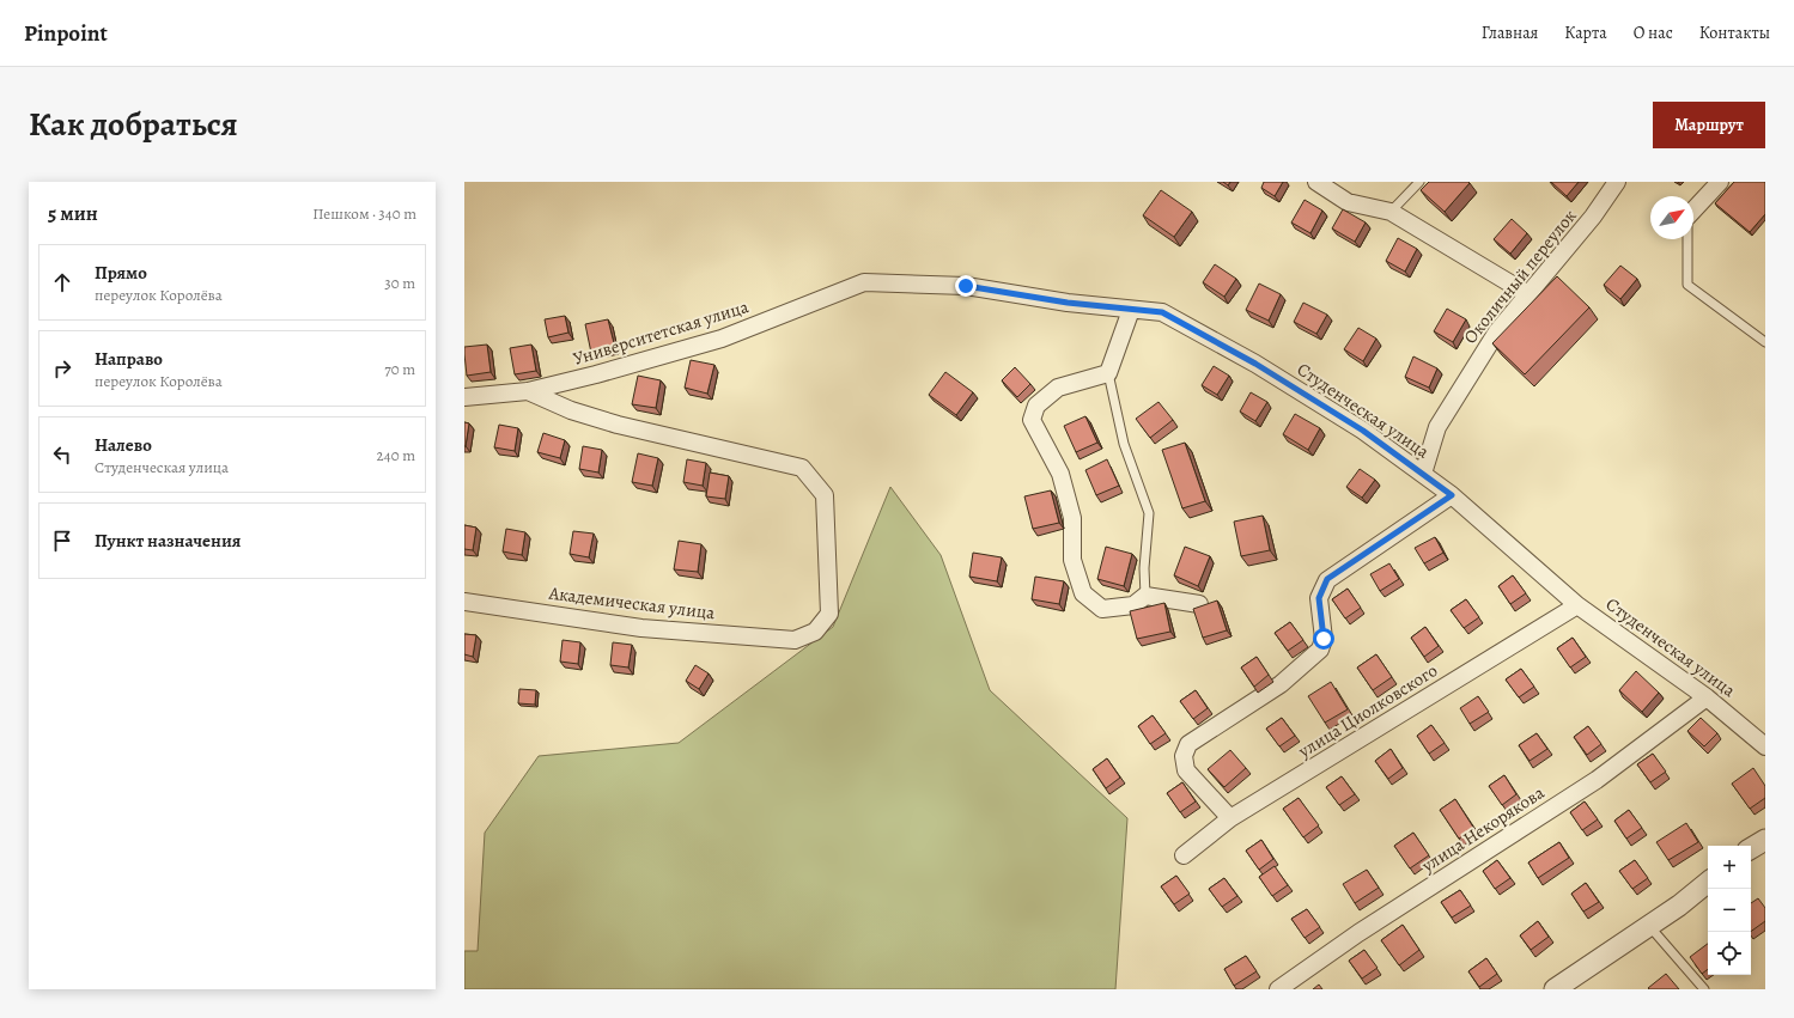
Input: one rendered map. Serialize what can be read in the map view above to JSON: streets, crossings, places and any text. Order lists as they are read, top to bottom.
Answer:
{
  "streets": {
    "street": [
      "Околичный переулок",
      "Университетская улица",
      "Студенческая улица",
      "Академическая улица",
      "улица Циолковского",
      "улица Некорякова"
    ]
  },
  "crossings": [
    ["Околичный переулок", "Студенческая улица"],
    ["Университетская улица", "Студенческая улица"],
    ["Университетская улица", "Академическая улица"],
    ["Студенческая улица", "улица Циолковского"],
    ["Студенческая улица", "улица Некорякова"]
  ],
  "north": "top right",
  "page": {
    "header": "Pinpoint",
    "nav": [
      "Главная",
      "Карта",
      "О нас",
      "Контакты"
    ],
    "title": "Как добраться",
    "buttons": "Маршрут",
    "heading": ["5 мин", "Пешком · 340 m"],
    "list": [
      ["Прямо", "переулок Королёва", "30 m"],
      ["Направо", "переулок Королёва", "70 m"],
      ["Налево", "Студенческая улица", "240 m"],
      "Пункт назначения"
    ],
    "map_buttons": ["+", "−"]
  }
}
